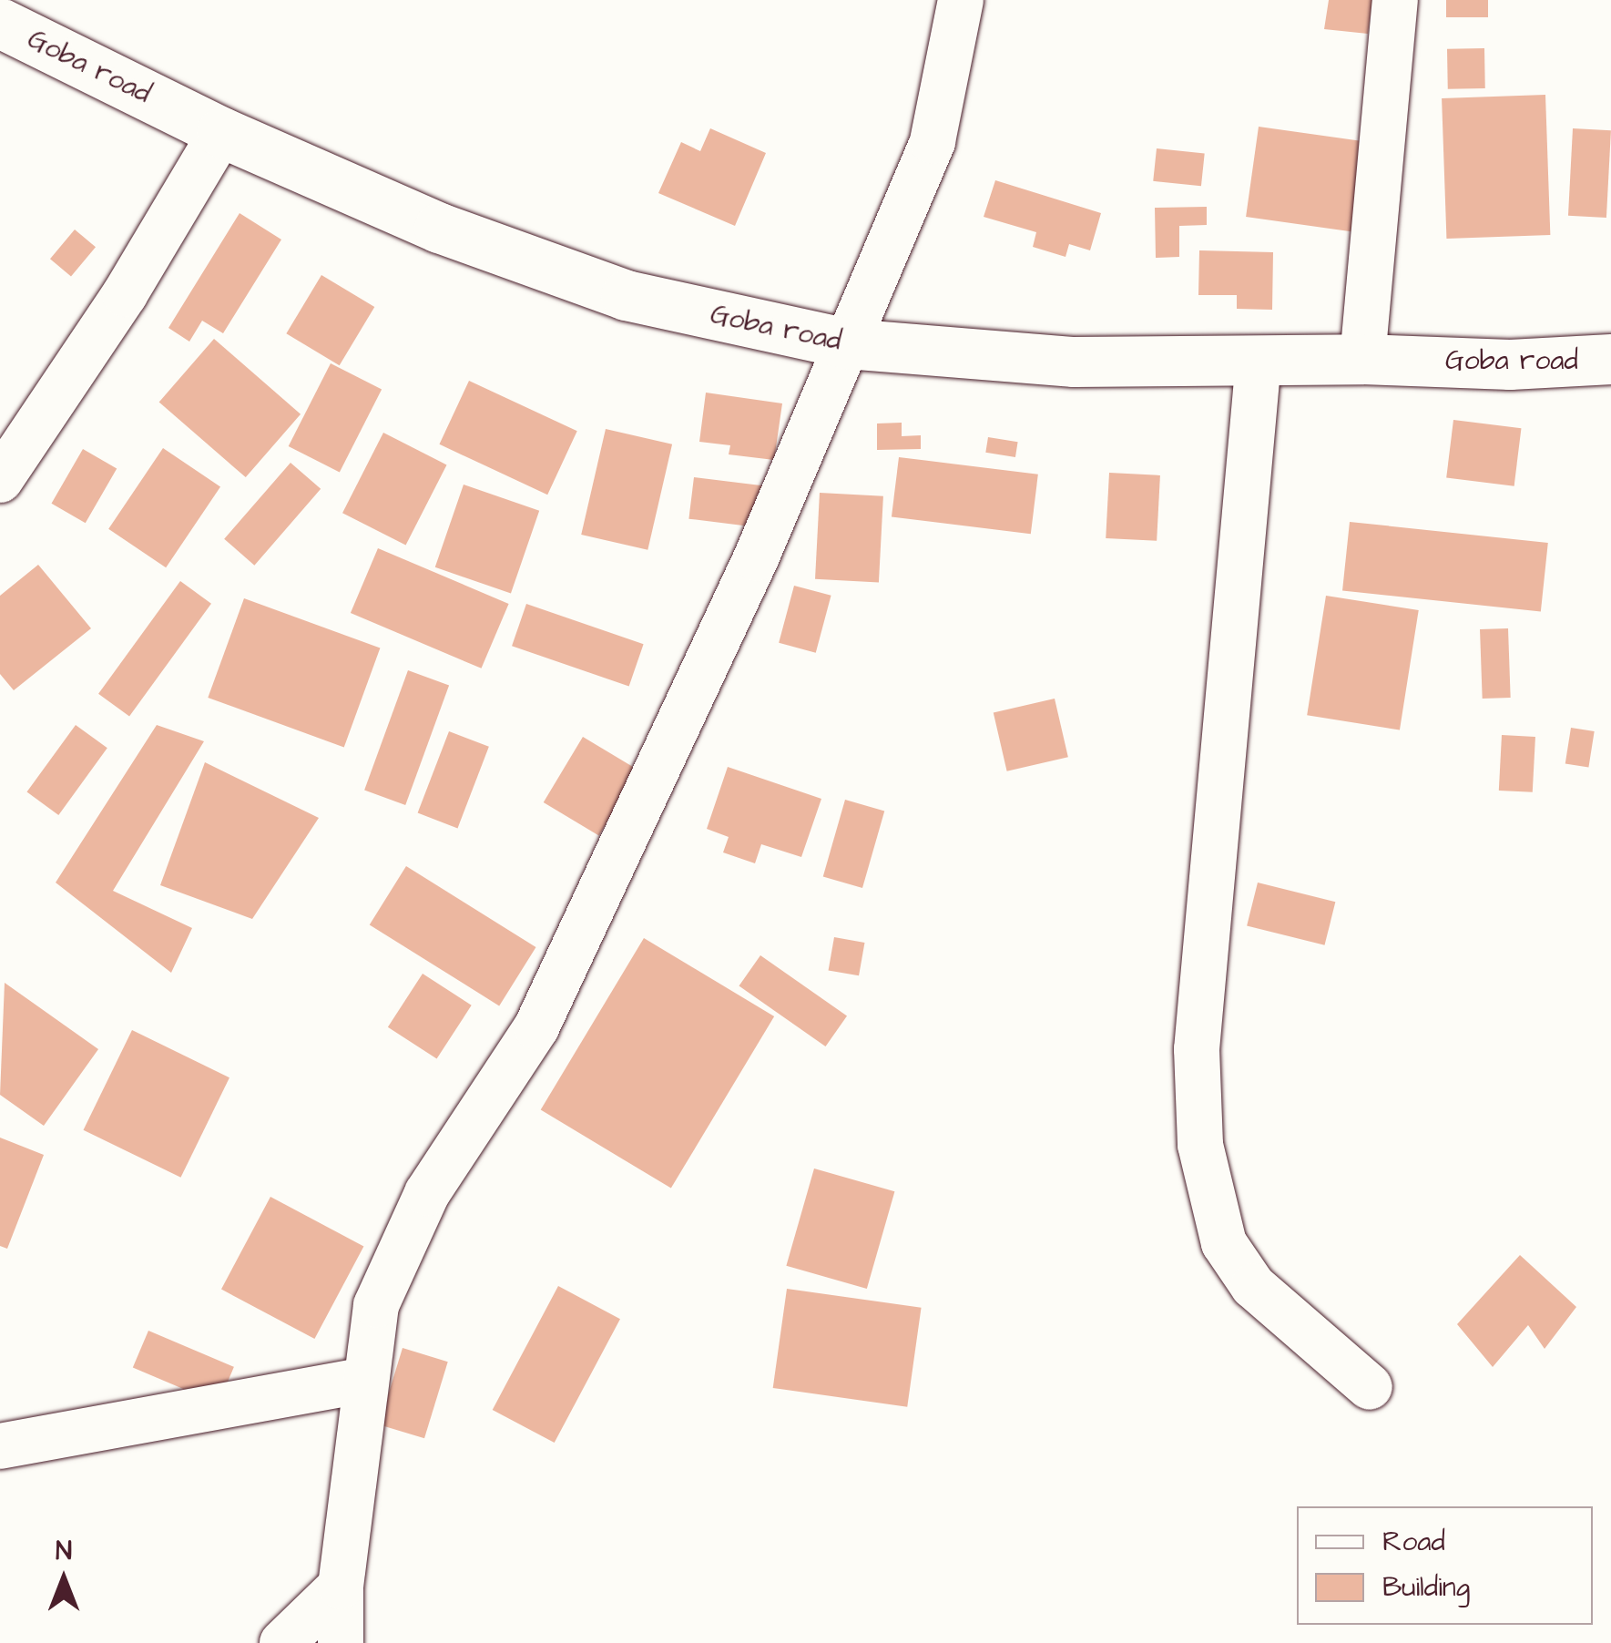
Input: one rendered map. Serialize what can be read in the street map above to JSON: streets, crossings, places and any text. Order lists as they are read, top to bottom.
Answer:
{
  "streets": {
    "street": ["Goba road"]
  },
  "legend": ["Road", "Building"],
  "north": "top"
}
